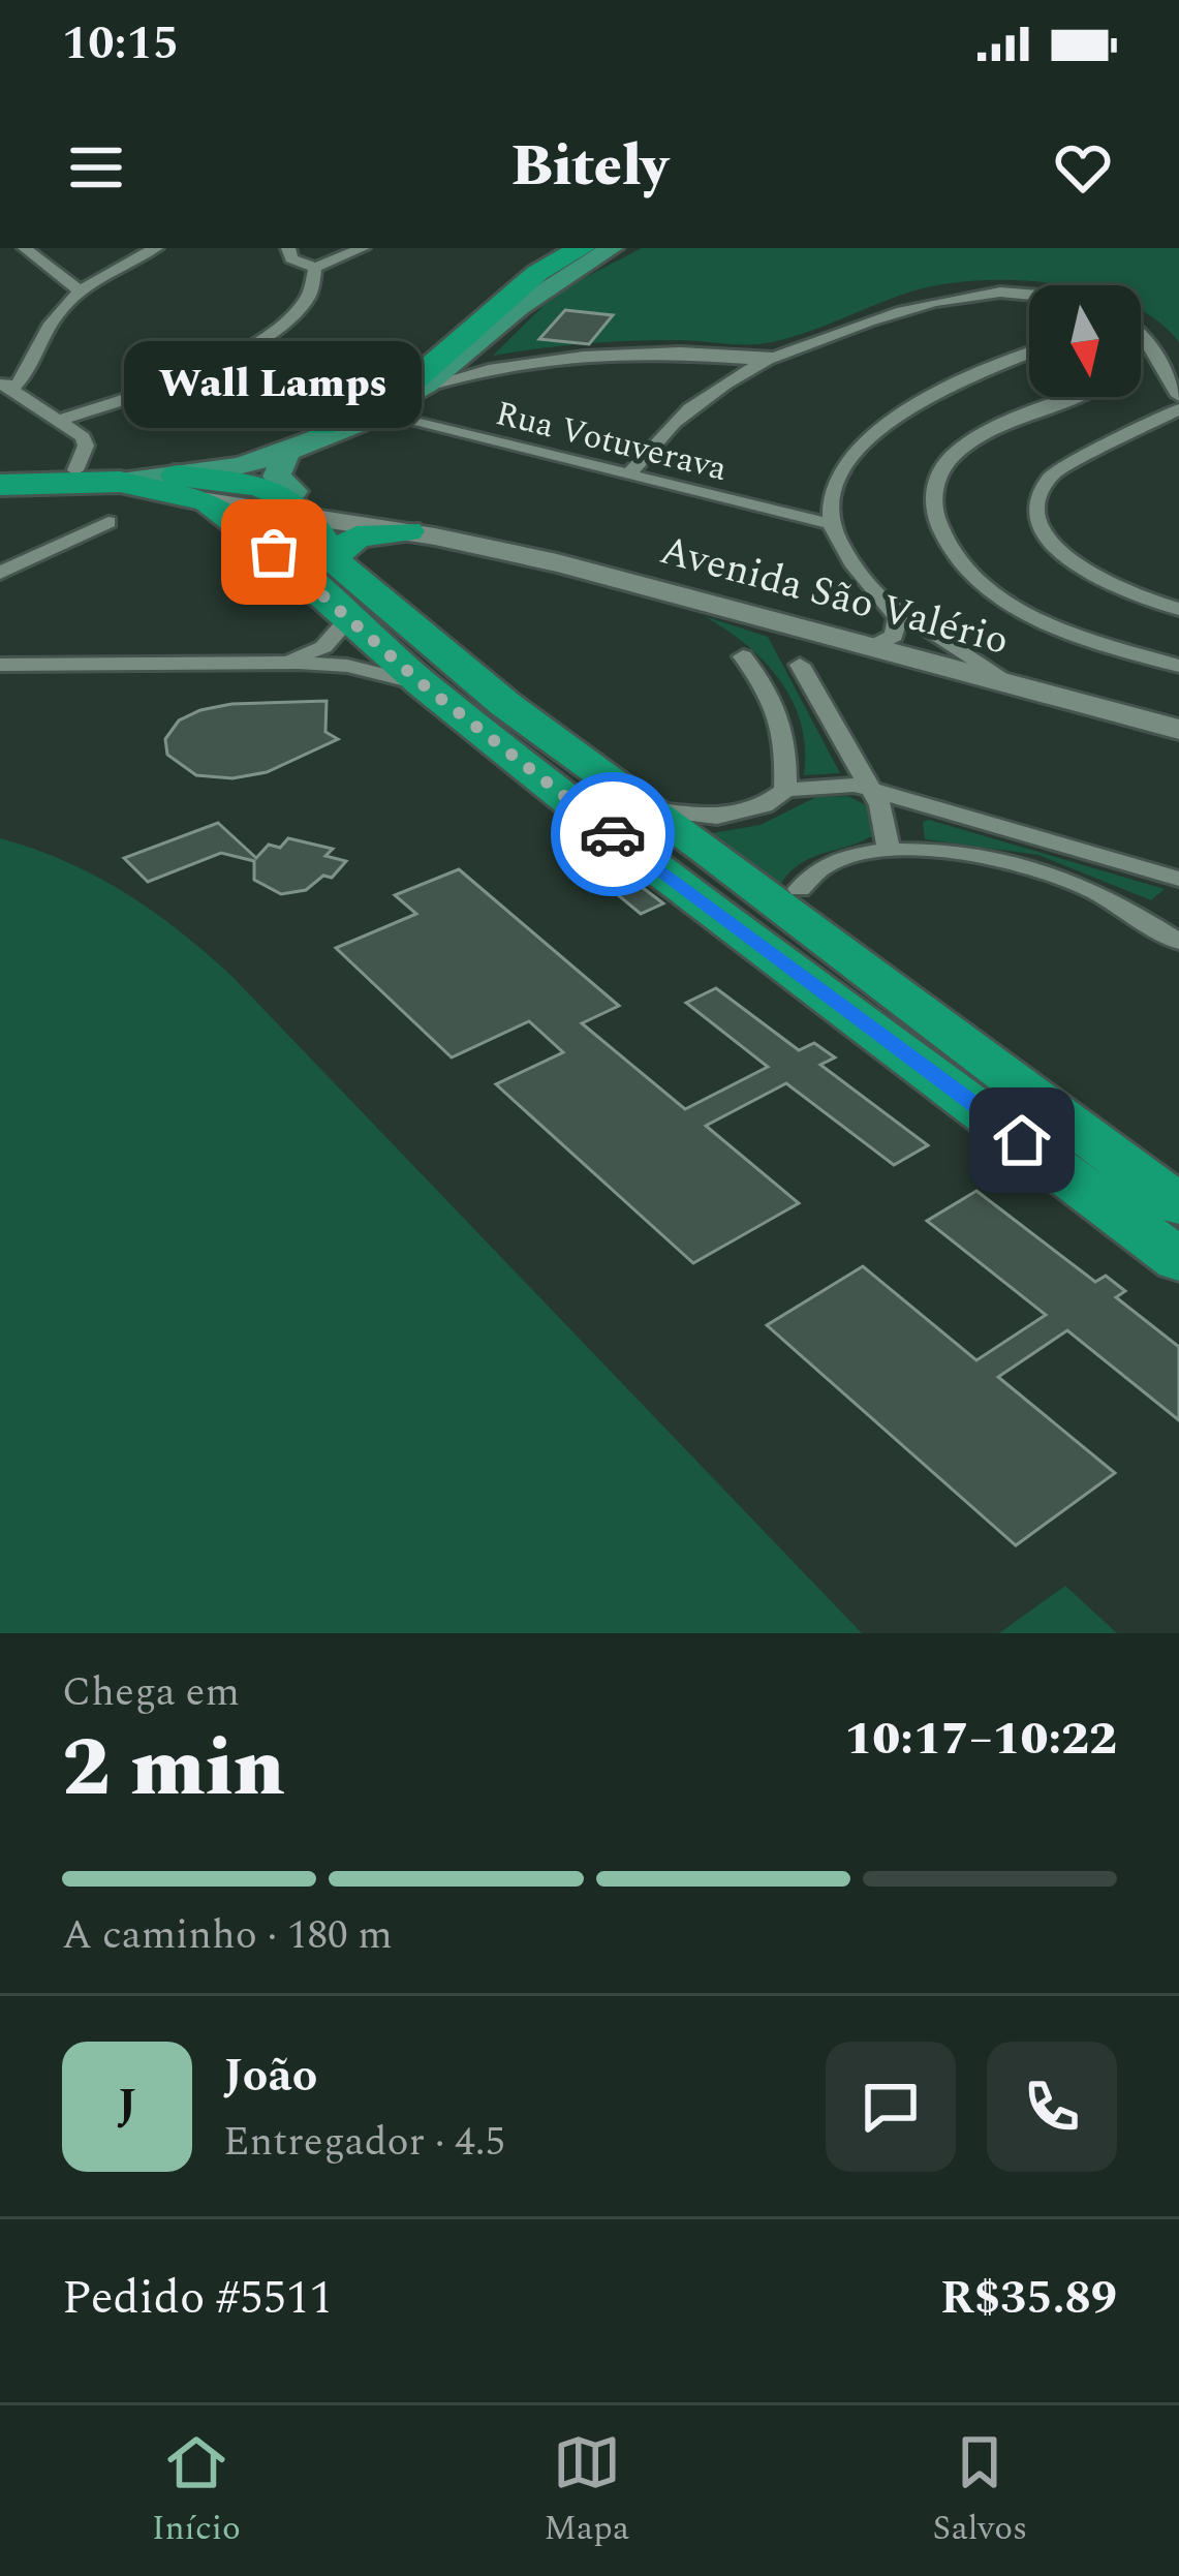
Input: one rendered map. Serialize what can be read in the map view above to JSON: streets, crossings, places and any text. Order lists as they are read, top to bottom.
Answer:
{
  "streets": {
    "main road": ["Avenida São Valério"],
    "street": ["Rua Votuverava"]
  },
  "places": ["Wall Lamps"],
  "north": "bottom",
  "page": {
    "status": "10:15",
    "header": "Bitely",
    "bubble": "Wall Lamps",
    "heading": ["2 min", "Chega em", "10:17–10:22"],
    "panel": [
      "João",
      "Entregador · 4.5",
      "Pedido #5511",
      "R$35.89"
    ],
    "bar": "A caminho · 180 m",
    "round": "J",
    "tabs": ["Início", "Mapa", "Salvos"]
  }
}
